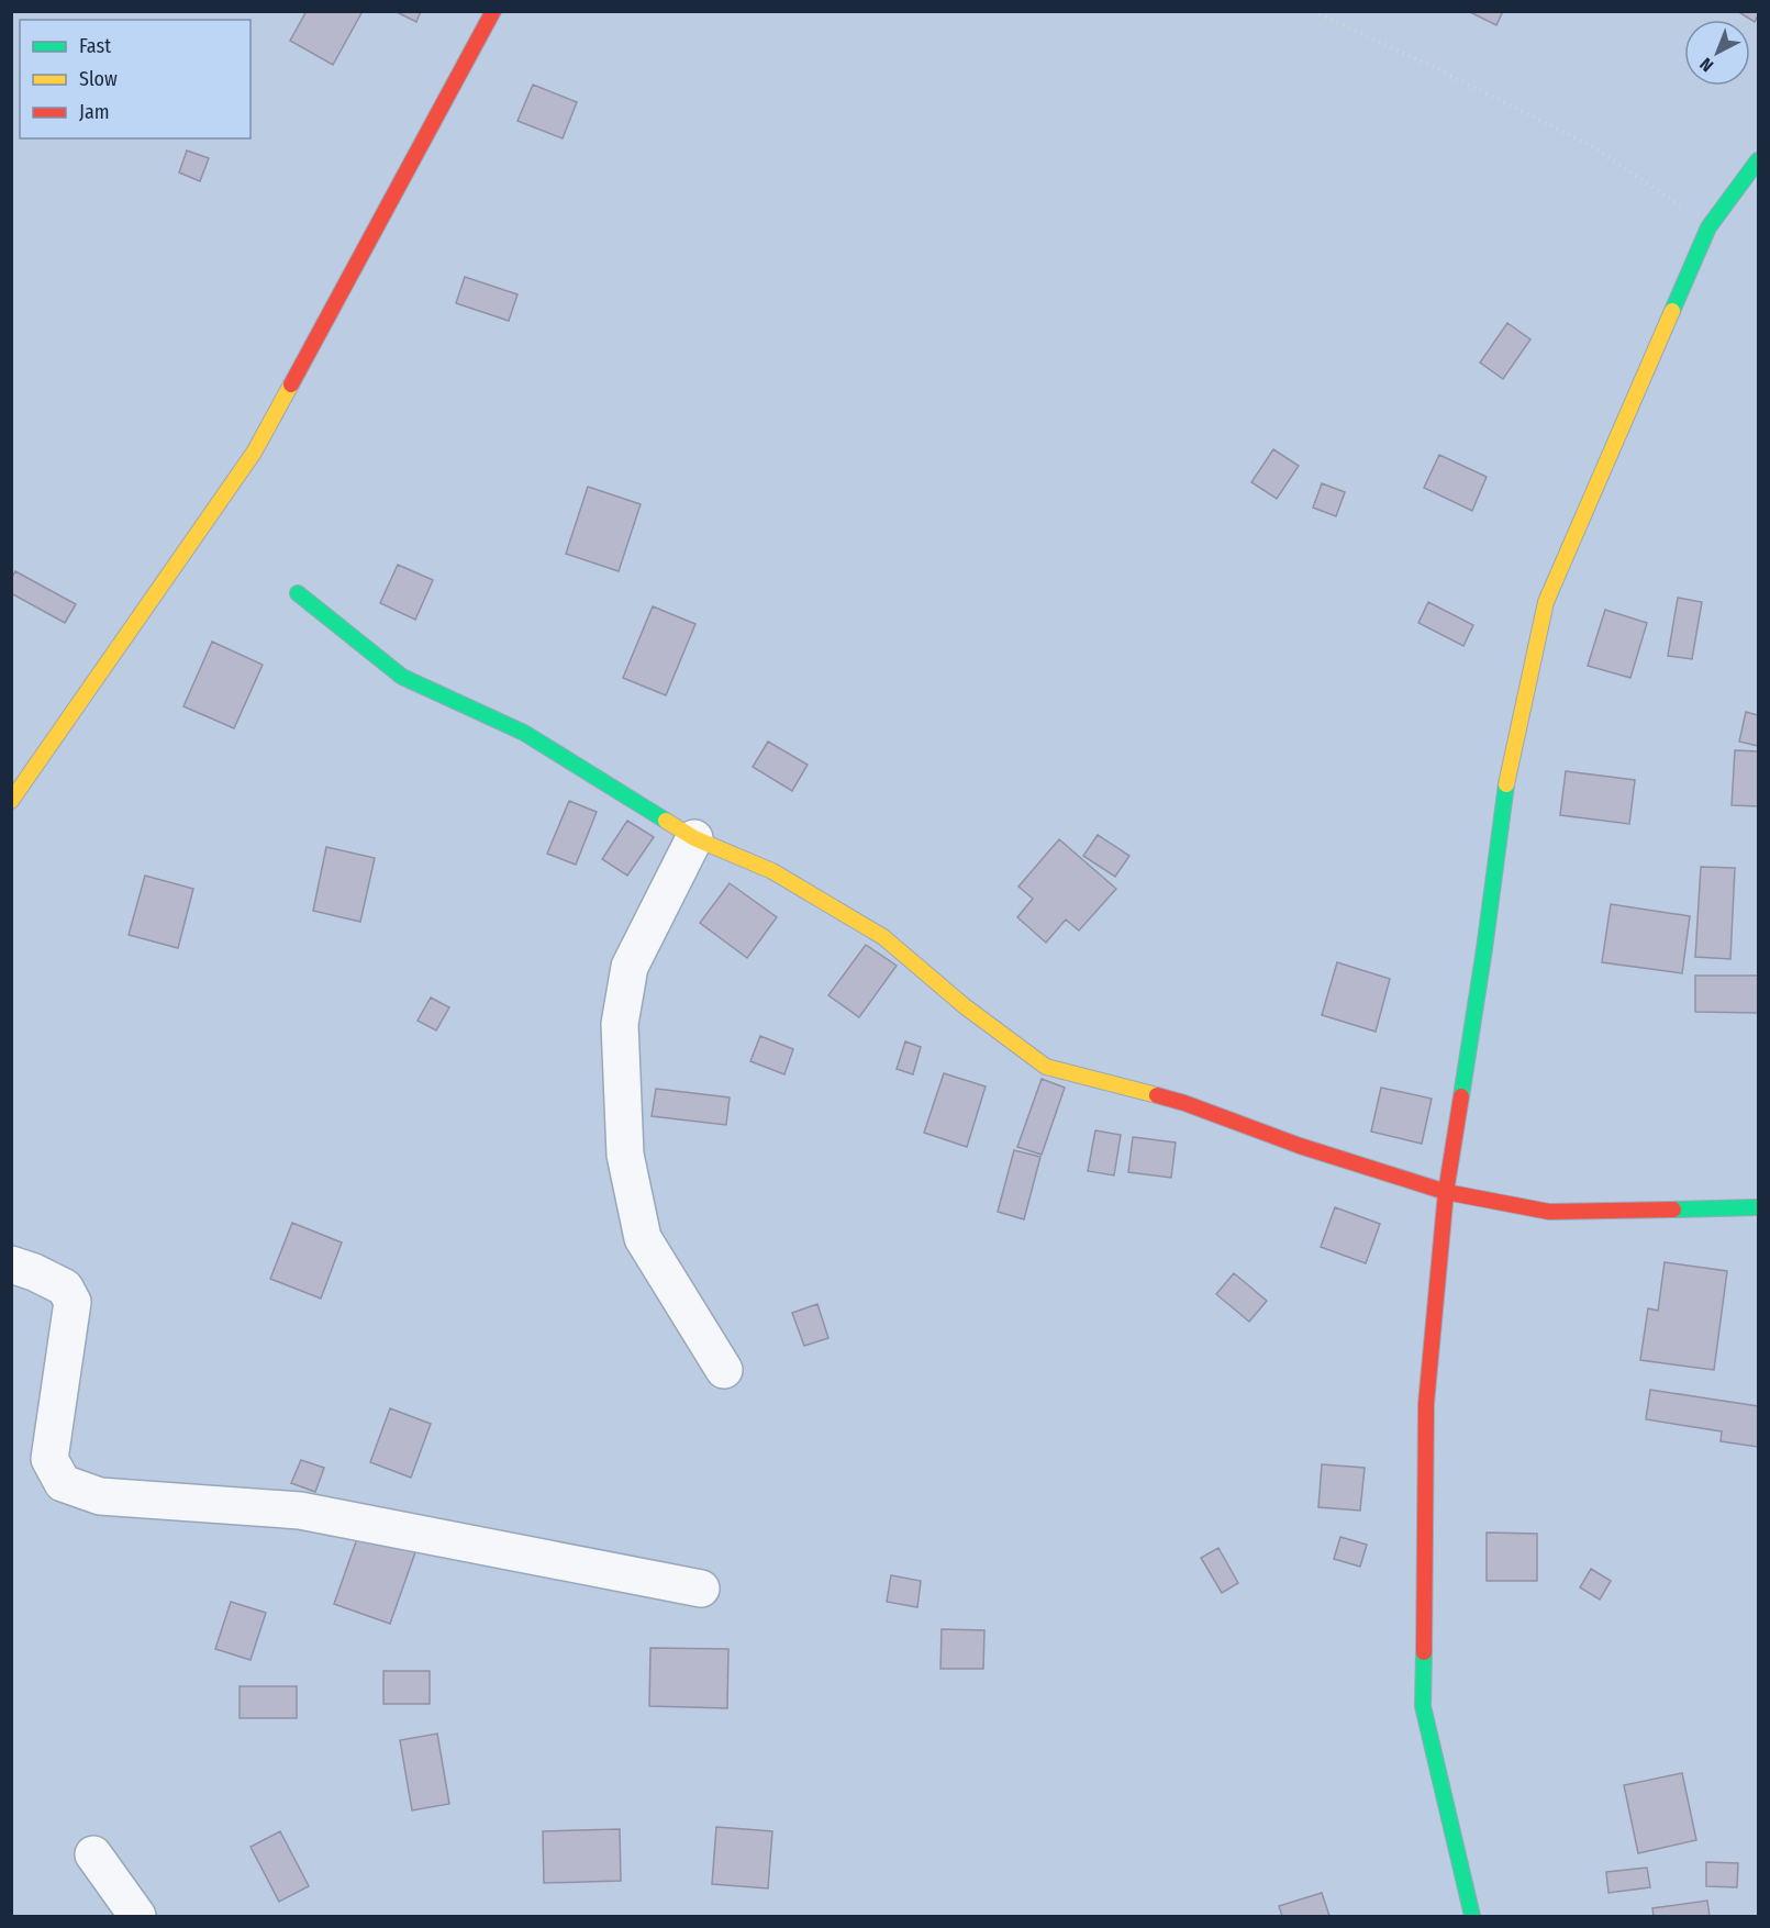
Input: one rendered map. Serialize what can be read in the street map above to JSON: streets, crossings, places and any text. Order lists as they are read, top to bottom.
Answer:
{
  "legend": ["Fast", "Slow", "Jam"],
  "north": "bottom left"
}
